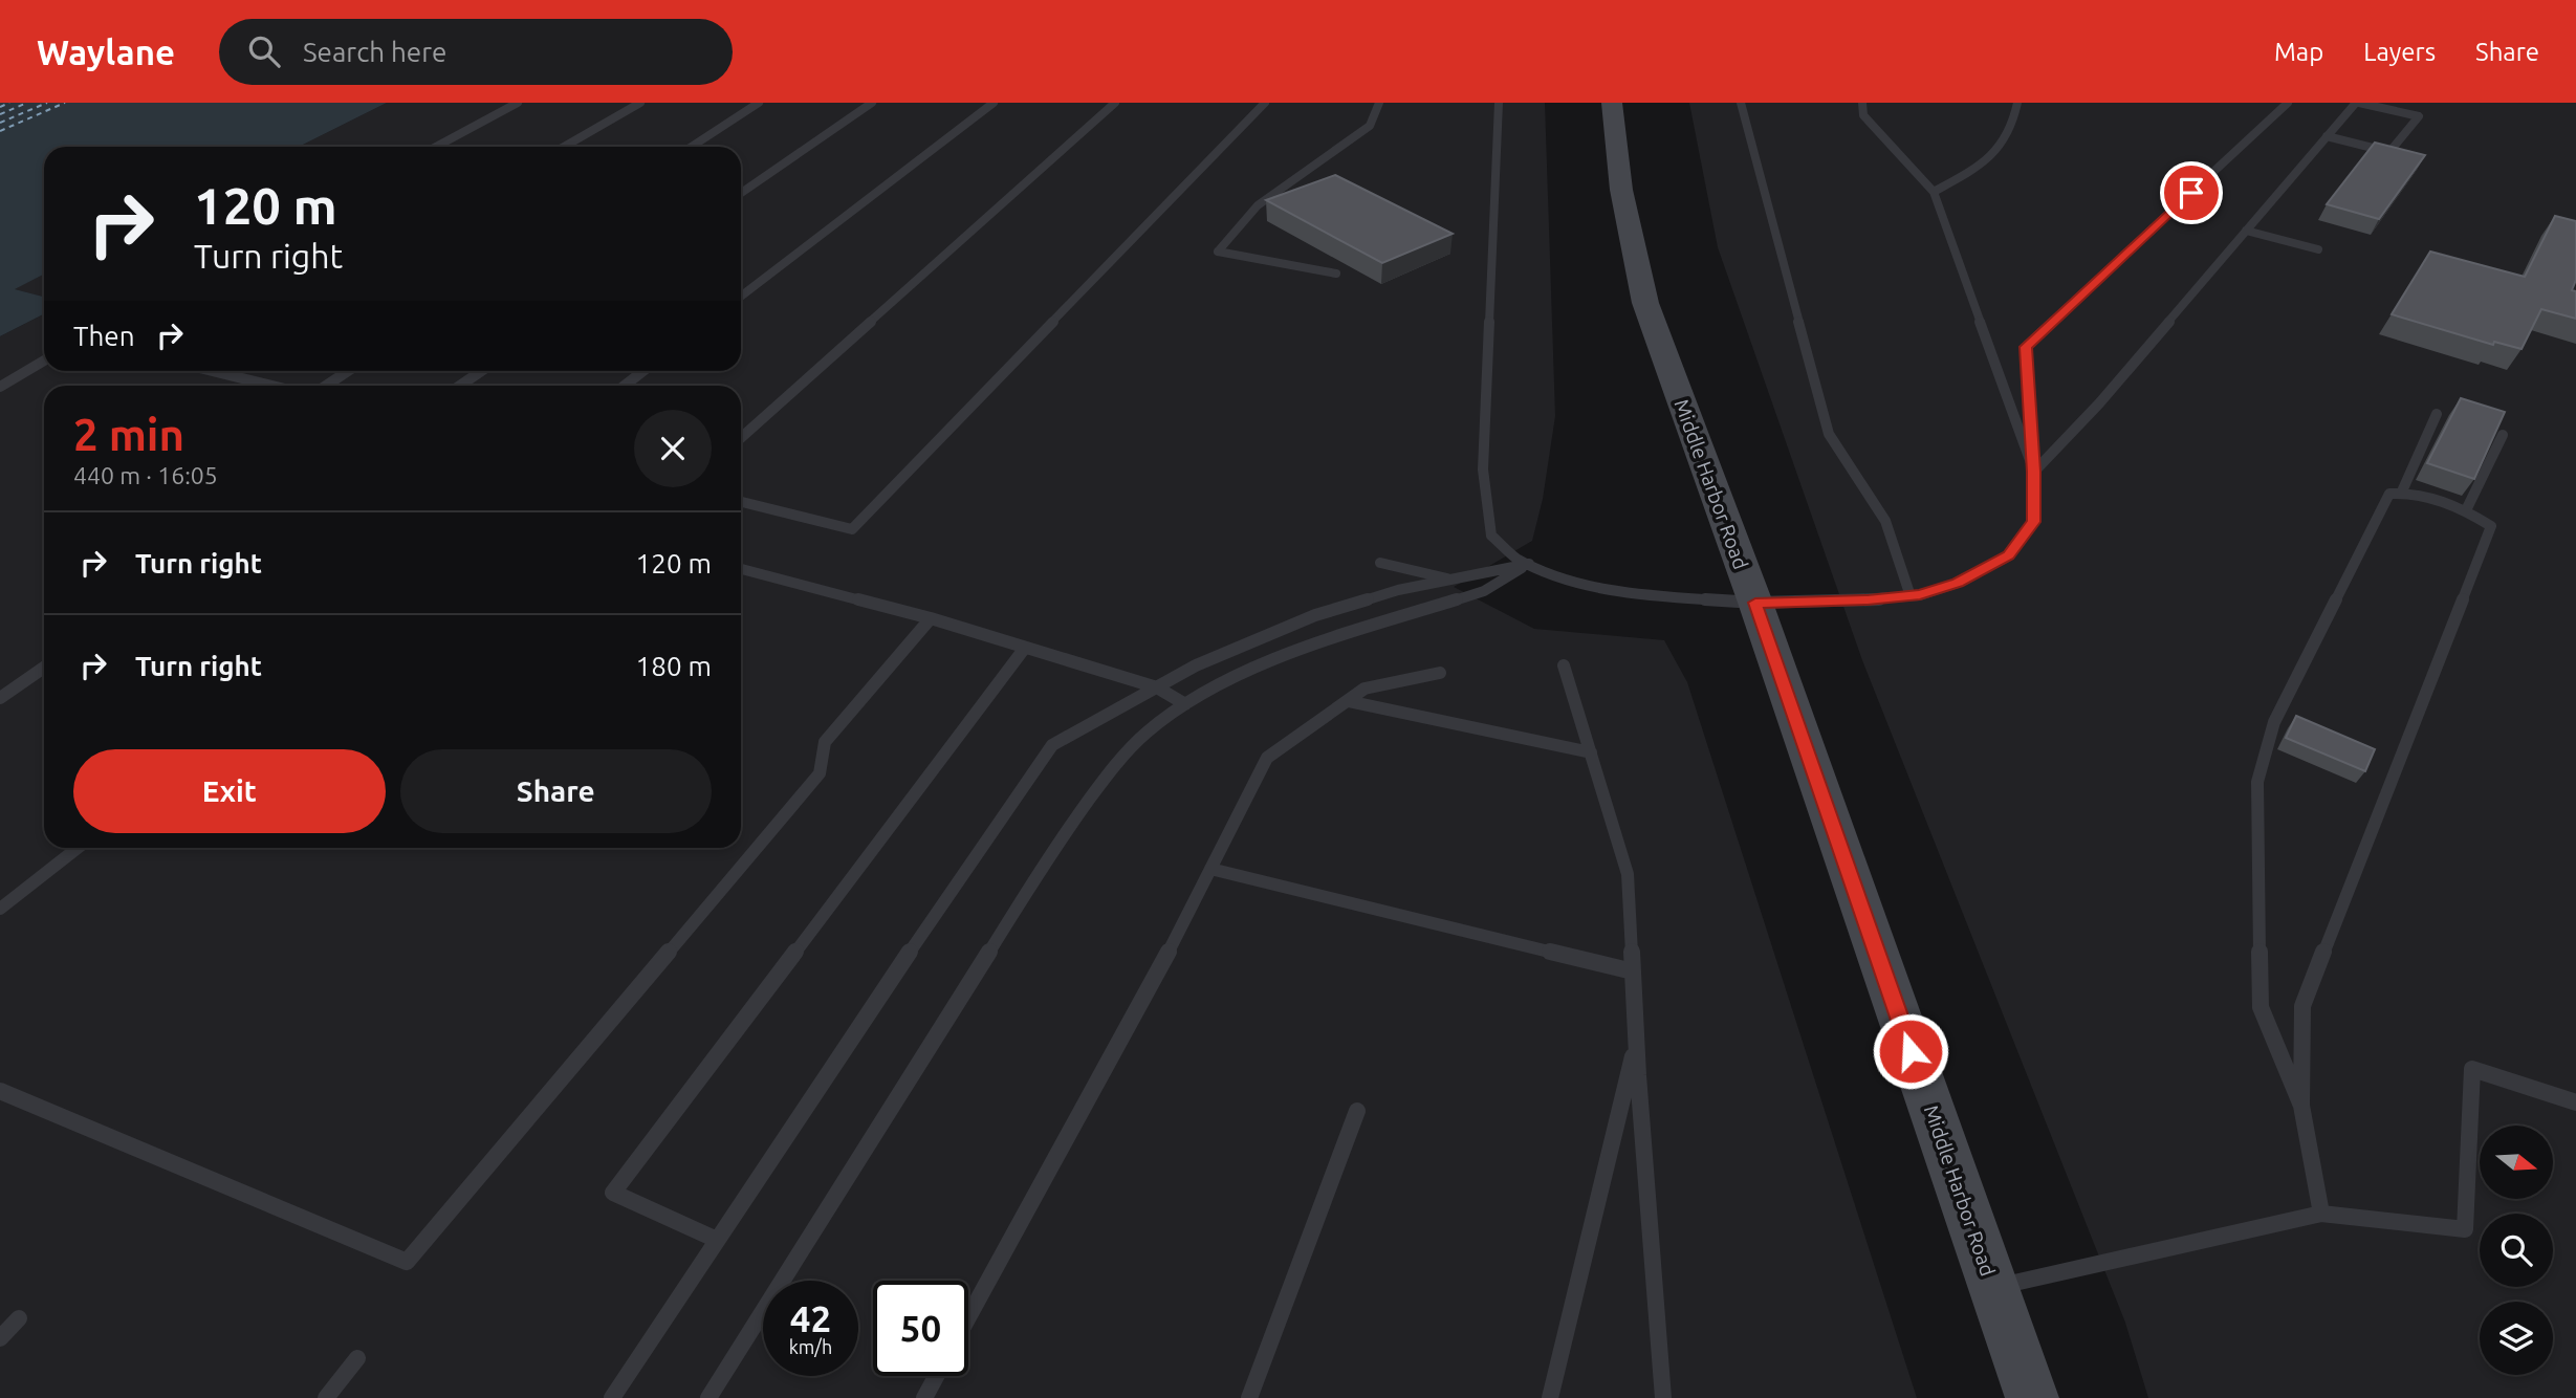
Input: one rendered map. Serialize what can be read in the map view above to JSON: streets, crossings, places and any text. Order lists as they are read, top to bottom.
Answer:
{
  "streets": {
    "main road": ["Middle Harbor Road"]
  },
  "north": "right",
  "page": {
    "header": "Waylane",
    "search": "Search here",
    "nav": ["Map", "Layers", "Share"],
    "turn": ["120 m", "Turn right"],
    "then": "Then",
    "heading": ["2 min", "440 m · 16:05"],
    "list": [
      {
        "name": "Turn right",
        "value": "120 m"
      },
      {
        "name": "Turn right",
        "value": "180 m"
      }
    ],
    "buttons": ["Exit", "Share"],
    "speed": "42 km/h",
    "limit": "50"
  }
}
